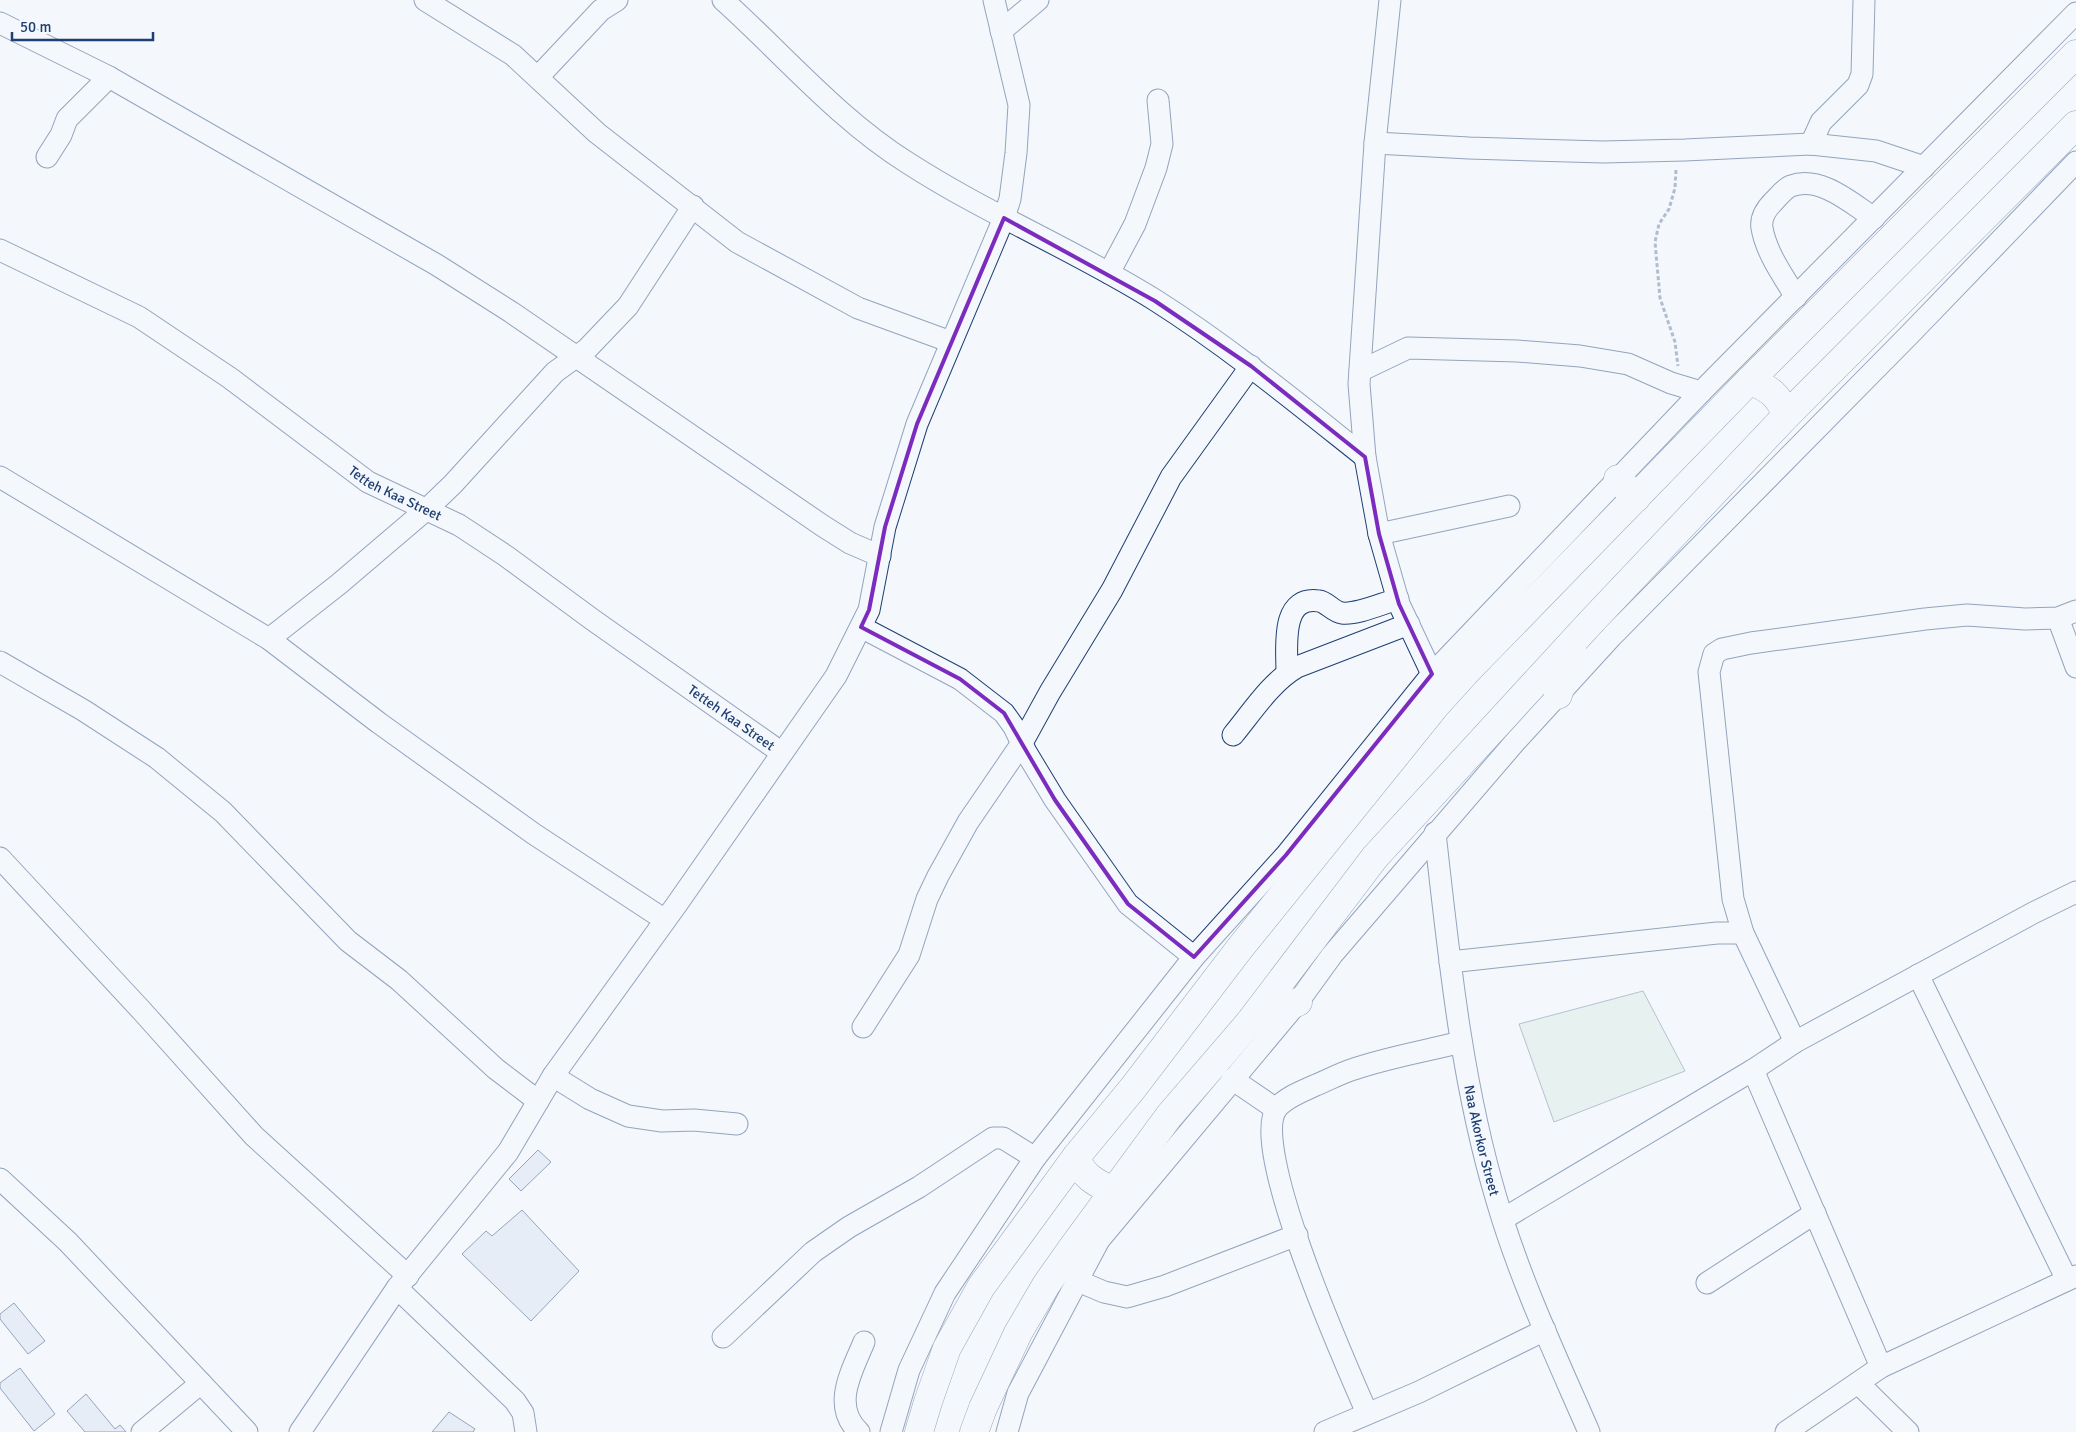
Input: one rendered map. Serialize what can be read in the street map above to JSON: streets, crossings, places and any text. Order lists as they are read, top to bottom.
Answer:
{
  "streets": {
    "street": ["Tetteh Kaa Street", "Naa Akorkor Street"]
  },
  "scale_bar": "50 m"
}
